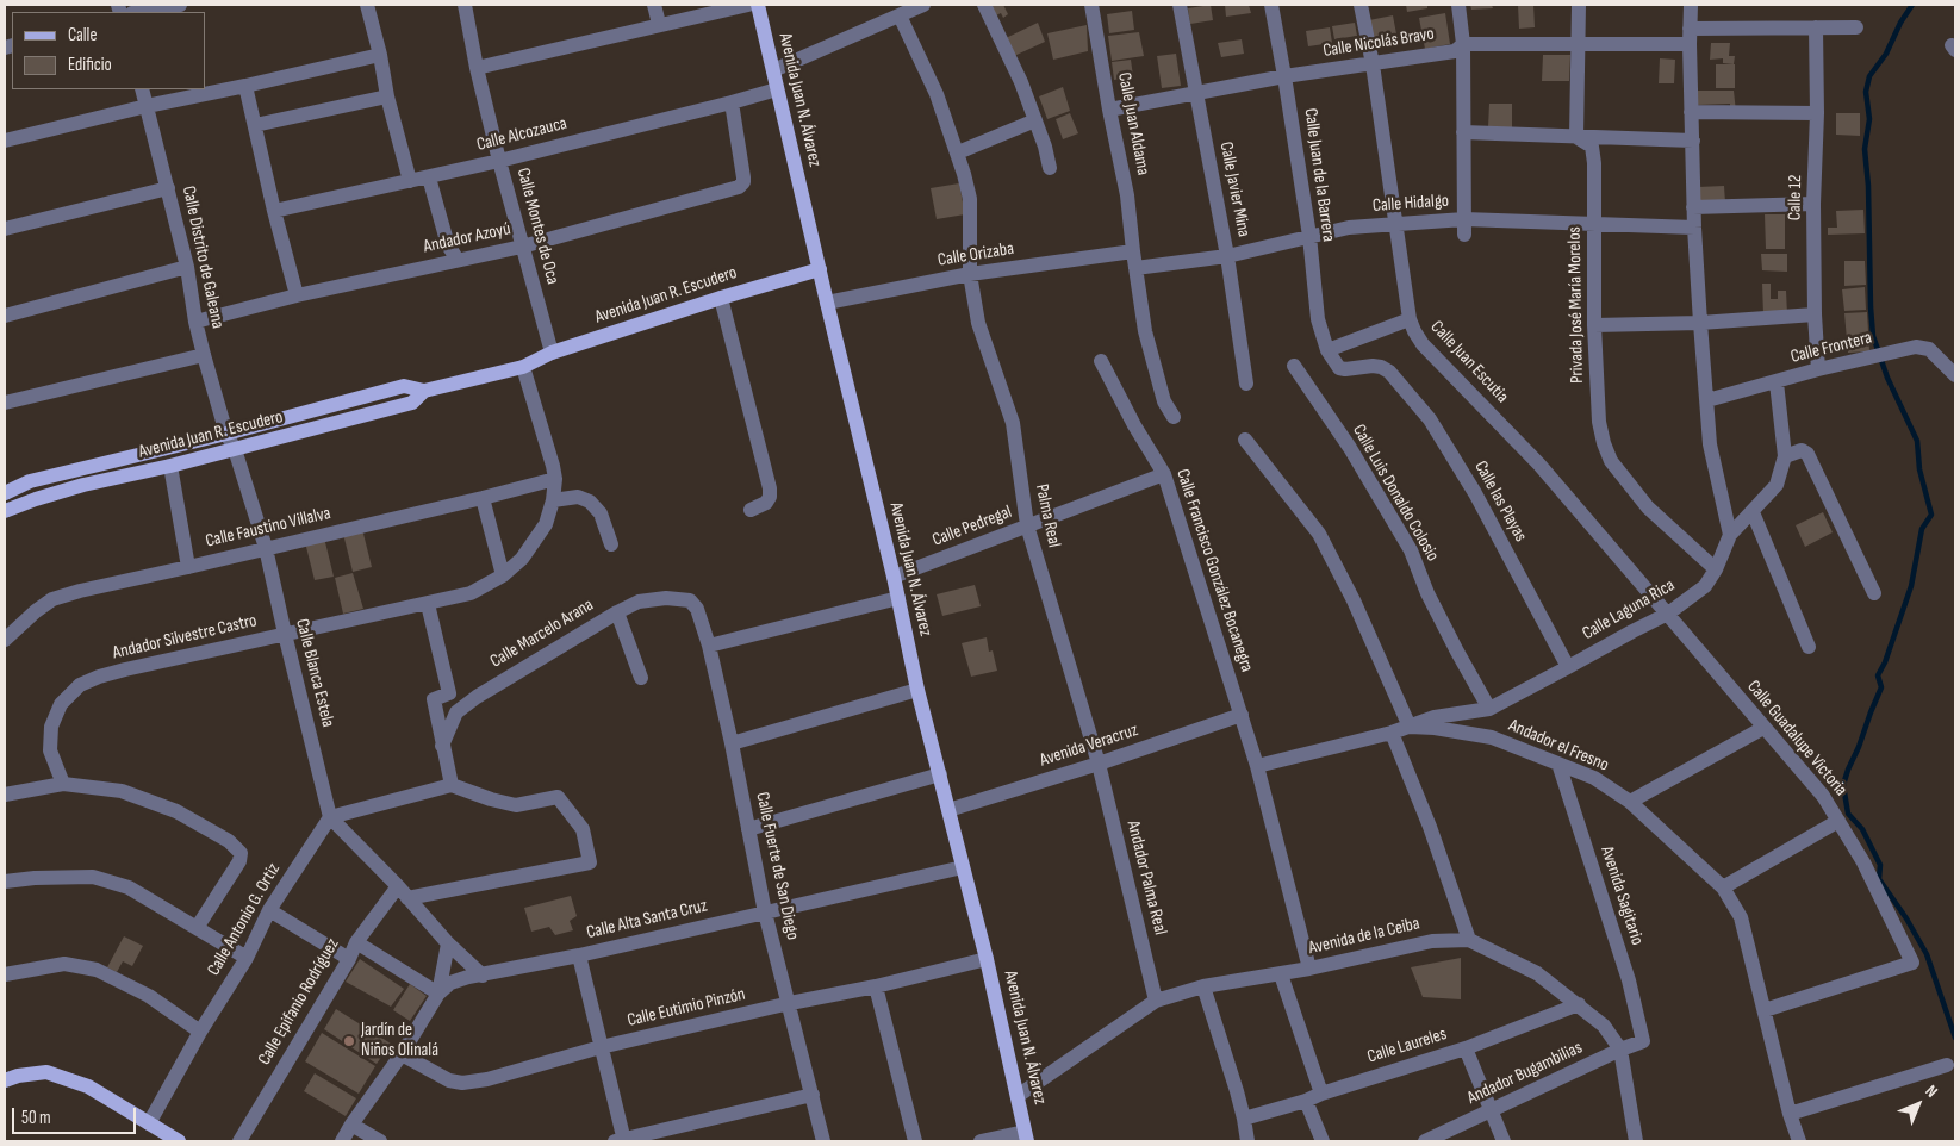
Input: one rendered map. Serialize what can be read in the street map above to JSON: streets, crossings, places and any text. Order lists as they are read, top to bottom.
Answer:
{
  "streets": {
    "main road": ["Avenida Juan N. Álvarez", "Avenida Juan R. Escudero"],
    "street": [
      "Calle Nicolás Bravo",
      "Calle Juan Aldama",
      "Calle Alcozauca",
      "Calle Juan de la Barrera",
      "Calle Javier Mina",
      "Calle 12",
      "Calle Hidalgo",
      "Calle Montes de Oca",
      "Andador Azoyú",
      "Calle Orizaba",
      "Calle Distrito de Galeana",
      "Privada José María Morelos",
      "Calle Frontera",
      "Calle Juan Escutia",
      "Calle Luis Donaldo Colosio",
      "Calle las Playas",
      "Palma Real",
      "Calle Pedregal",
      "Calle Faustino Villalva",
      "Calle Francisco González Bocanegra",
      "Calle Laguna Rica",
      "Calle Marcelo Arana",
      "Andador Silvestre Castro",
      "Calle Blanca Estela",
      "Calle Guadalupe Victoria",
      "Avenida Veracruz",
      "Andador el Fresno",
      "Calle Fuerte de San Diego",
      "Andador Palma Real",
      "Avenida Sagitario",
      "Calle Antonio G. Ortiz",
      "Calle Alta Santa Cruz",
      "Avenida de la Ceiba",
      "Calle Epifanio Rodríguez",
      "Calle Eutimio Pinzón",
      "Calle Laureles",
      "Andador Bugambilias"
    ]
  },
  "crossings": [
    ["Calle Nicolás Bravo", "Calle Juan Aldama"],
    ["Calle Nicolás Bravo", "Calle Juan de la Barrera"],
    ["Calle Nicolás Bravo", "Calle Javier Mina"],
    ["Calle Nicolás Bravo", "Calle 12"],
    ["Calle Nicolás Bravo", "Calle Juan Escutia"],
    ["Avenida Juan N. Álvarez", "Calle Alcozauca"],
    ["Avenida Juan N. Álvarez", "Calle Orizaba"],
    ["Avenida Juan N. Álvarez", "Avenida Juan R. Escudero"],
    ["Avenida Juan N. Álvarez", "Calle Pedregal"],
    ["Avenida Juan N. Álvarez", "Avenida Veracruz"],
    ["Avenida Juan N. Álvarez", "Calle Alta Santa Cruz"],
    ["Avenida Juan N. Álvarez", "Avenida de la Ceiba"],
    ["Avenida Juan N. Álvarez", "Calle Eutimio Pinzón"],
    ["Calle Juan Aldama", "Calle Orizaba"],
    ["Calle Alcozauca", "Calle Montes de Oca"],
    ["Calle Alcozauca", "Andador Azoyú"],
    ["Calle Juan de la Barrera", "Calle Hidalgo"],
    ["Calle Juan de la Barrera", "Calle las Playas"],
    ["Calle Javier Mina", "Calle Hidalgo"],
    ["Calle 12", "Calle Frontera"],
    ["Calle Hidalgo", "Privada José María Morelos"],
    ["Calle Hidalgo", "Calle Juan Escutia"],
    ["Calle Montes de Oca", "Andador Azoyú"],
    ["Calle Montes de Oca", "Avenida Juan R. Escudero"],
    ["Andador Azoyú", "Calle Distrito de Galeana"],
    ["Calle Orizaba", "Palma Real"],
    ["Calle Distrito de Galeana", "Avenida Juan R. Escudero"],
    ["Calle Distrito de Galeana", "Calle Blanca Estela"],
    ["Avenida Juan R. Escudero", "Calle Blanca Estela"],
    ["Privada José María Morelos", "Calle Laguna Rica"],
    ["Calle Juan Escutia", "Calle Laguna Rica"],
    ["Calle Juan Escutia", "Calle Guadalupe Victoria"],
    ["Calle Luis Donaldo Colosio", "Calle Laguna Rica"],
    ["Calle las Playas", "Calle Laguna Rica"],
    ["Palma Real", "Calle Pedregal"],
    ["Palma Real", "Avenida Veracruz"],
    ["Palma Real", "Andador Palma Real"],
    ["Calle Pedregal", "Calle Francisco González Bocanegra"],
    ["Calle Faustino Villalva", "Andador Silvestre Castro"],
    ["Calle Faustino Villalva", "Calle Blanca Estela"],
    ["Calle Francisco González Bocanegra", "Calle Laguna Rica"],
    ["Calle Francisco González Bocanegra", "Avenida Veracruz"],
    ["Calle Francisco González Bocanegra", "Avenida de la Ceiba"],
    ["Calle Laguna Rica", "Calle Guadalupe Victoria"],
    ["Calle Laguna Rica", "Andador el Fresno"],
    ["Calle Marcelo Arana", "Calle Fuerte de San Diego"],
    ["Andador Silvestre Castro", "Calle Blanca Estela"],
    ["Calle Blanca Estela", "Calle Antonio G. Ortiz"],
    ["Calle Guadalupe Victoria", "Andador el Fresno"],
    ["Avenida Veracruz", "Andador Palma Real"],
    ["Andador el Fresno", "Avenida Sagitario"],
    ["Calle Fuerte de San Diego", "Calle Alta Santa Cruz"],
    ["Calle Fuerte de San Diego", "Calle Eutimio Pinzón"],
    ["Andador Palma Real", "Avenida de la Ceiba"],
    ["Avenida Sagitario", "Andador Bugambilias"],
    ["Avenida de la Ceiba", "Calle Laureles"],
    ["Avenida de la Ceiba", "Andador Bugambilias"]
  ],
  "places": ["Jardín de Niños Olinalá"],
  "legend": ["Calle", "Edificio"],
  "scale_bar": "50 m",
  "north": "top right"
}
